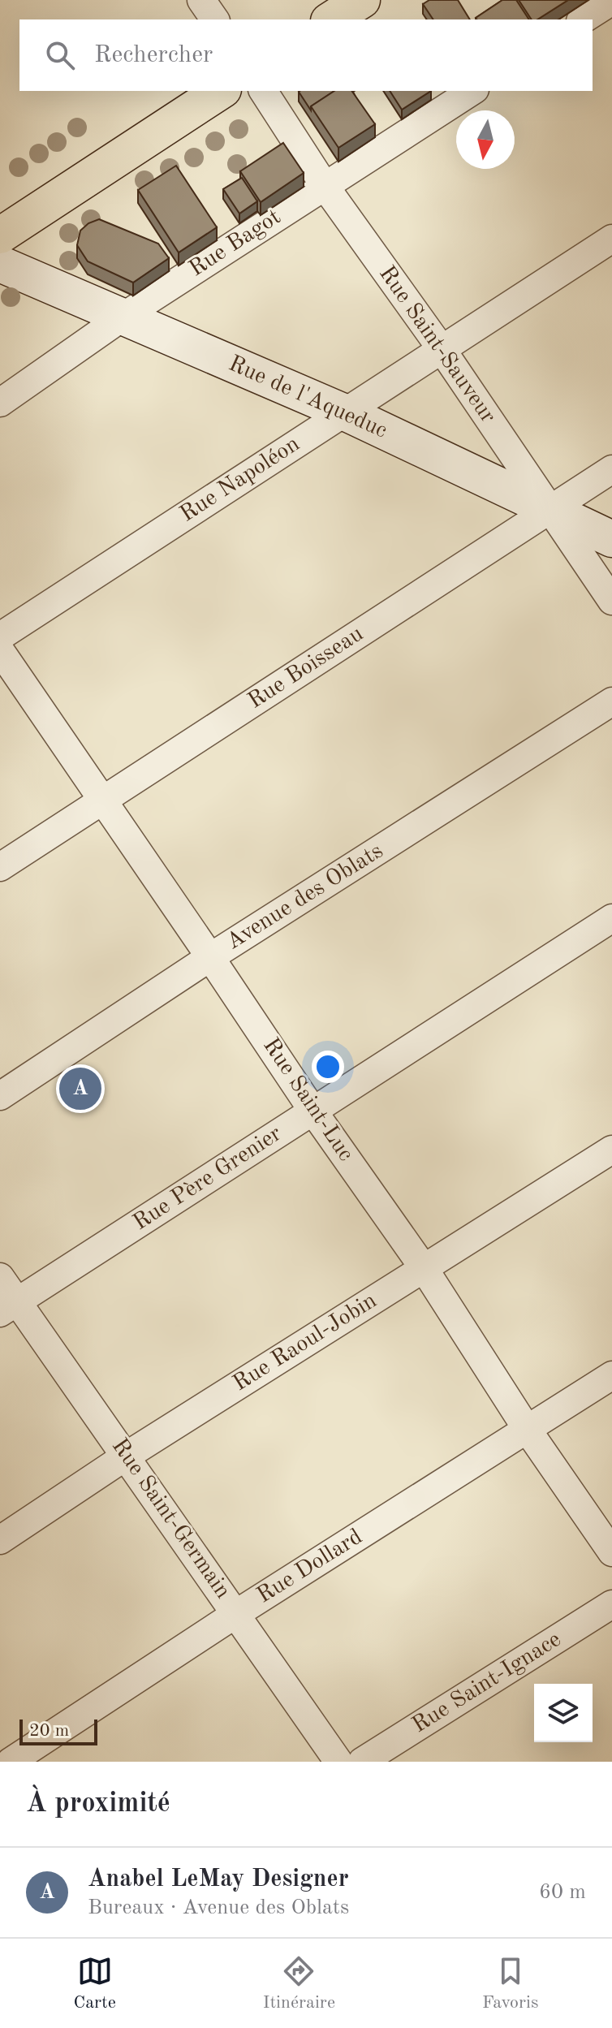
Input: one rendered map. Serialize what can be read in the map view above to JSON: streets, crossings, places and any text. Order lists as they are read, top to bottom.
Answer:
{
  "streets": {
    "street": [
      "Rue Bagot",
      "Rue Saint-Sauveur",
      "Rue de l'Aqueduc",
      "Rue Napoléon",
      "Rue Boisseau",
      "Avenue des Oblats",
      "Rue Saint-Luc",
      "Rue Père Grenier",
      "Rue Raoul-Jobin",
      "Rue Saint-Germain",
      "Rue Dollard",
      "Rue Saint-Ignace"
    ]
  },
  "crossings": [
    ["Rue Bagot", "Rue Saint-Sauveur"],
    ["Rue Bagot", "Rue de l'Aqueduc"],
    ["Rue Saint-Sauveur", "Rue de l'Aqueduc"],
    ["Rue Saint-Sauveur", "Rue Napoléon"],
    ["Rue Saint-Sauveur", "Rue Boisseau"],
    ["Rue de l'Aqueduc", "Rue Napoléon"],
    ["Rue de l'Aqueduc", "Rue Boisseau"],
    ["Rue Boisseau", "Rue Saint-Luc"],
    ["Avenue des Oblats", "Rue Saint-Luc"],
    ["Rue Saint-Luc", "Rue Père Grenier"],
    ["Rue Saint-Luc", "Rue Raoul-Jobin"],
    ["Rue Saint-Luc", "Rue Dollard"],
    ["Rue Père Grenier", "Rue Saint-Germain"],
    ["Rue Raoul-Jobin", "Rue Saint-Germain"],
    ["Rue Saint-Germain", "Rue Dollard"]
  ],
  "scale_bar": "20 m",
  "north": "bottom",
  "page": {
    "search": "Rechercher",
    "pins": "A",
    "scale": "20 m",
    "heading": "À proximité",
    "list": [
      {
        "mark": "A",
        "name": "Anabel LeMay Designer",
        "note": "Bureaux · Avenue des Oblats",
        "value": "60 m"
      }
    ],
    "nav": ["Carte", "Itinéraire", "Favoris"]
  }
}
